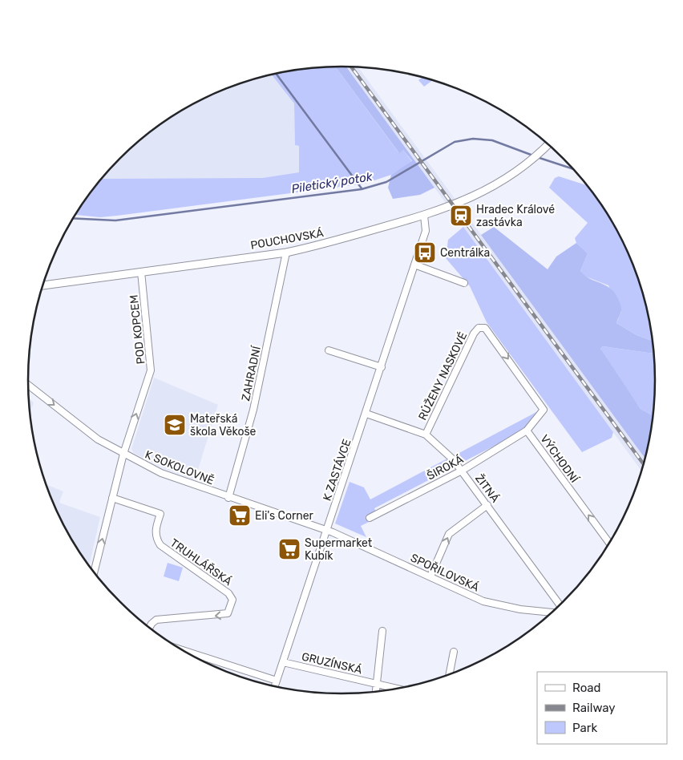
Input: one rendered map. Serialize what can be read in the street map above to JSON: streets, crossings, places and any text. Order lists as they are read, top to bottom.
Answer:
{
  "streets": {
    "street": [
      "POUCHOVSKÁ",
      "POD KOPCEM",
      "ZAHRADNÍ",
      "RŮŽENY NASKOVÉ",
      "VÝCHODNÍ",
      "K SOKOLOVNĚ",
      "ŠIROKÁ",
      "K ZASTÁVCE",
      "ŽITNÁ",
      "TRUHLÁŘSKÁ",
      "SPOŘILOVSKÁ",
      "GRUZÍNSKÁ"
    ]
  },
  "crossings": [
    ["POUCHOVSKÁ", "POD KOPCEM"],
    ["POUCHOVSKÁ", "ZAHRADNÍ"],
    ["POUCHOVSKÁ", "K ZASTÁVCE"],
    ["POD KOPCEM", "K SOKOLOVNĚ"],
    ["ZAHRADNÍ", "K SOKOLOVNĚ"],
    ["RŮŽENY NASKOVÉ", "VÝCHODNÍ"],
    ["RŮŽENY NASKOVÉ", "ŽITNÁ"],
    ["VÝCHODNÍ", "ŠIROKÁ"],
    ["K SOKOLOVNĚ", "K ZASTÁVCE"],
    ["K SOKOLOVNĚ", "SPOŘILOVSKÁ"],
    ["ŠIROKÁ", "ŽITNÁ"],
    ["K ZASTÁVCE", "ŽITNÁ"],
    ["K ZASTÁVCE", "SPOŘILOVSKÁ"],
    ["K ZASTÁVCE", "GRUZÍNSKÁ"]
  ],
  "one_way": ["POD KOPCEM", "K SOKOLOVNĚ"],
  "water": ["Piletický potok"],
  "places": {
    "station": ["Hradec Králové zastávka"],
    "bus stop": ["Centrálka"],
    "school or university": ["Mateřská škola Věkoše"],
    "supermarket": ["Eli's Corner", "Supermarket Kubík"]
  },
  "legend": ["Road", "Railway", "Park"]
}
